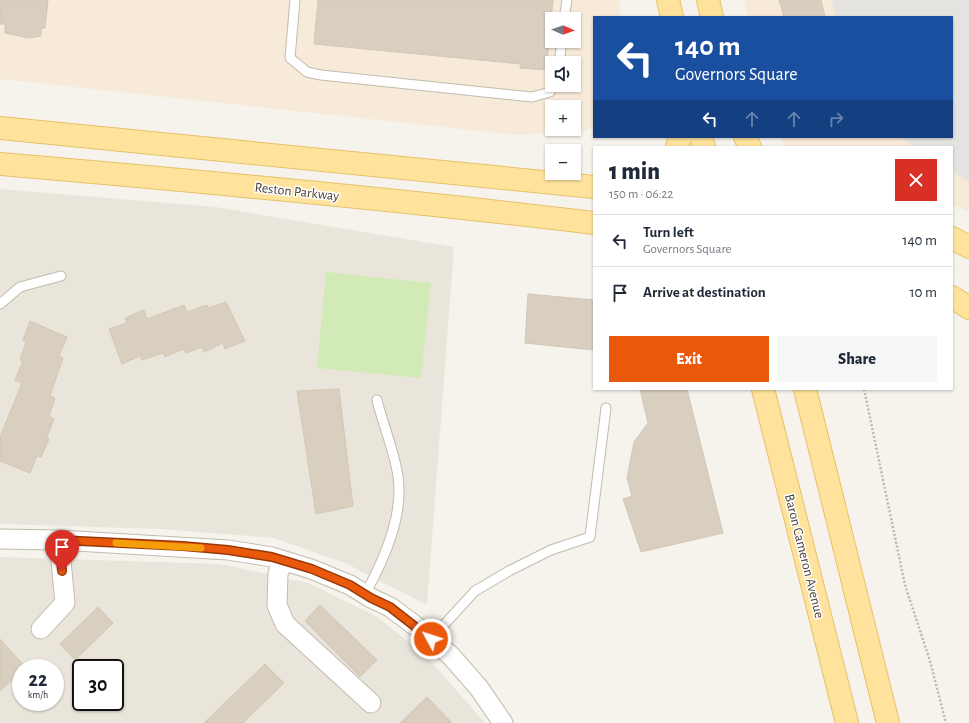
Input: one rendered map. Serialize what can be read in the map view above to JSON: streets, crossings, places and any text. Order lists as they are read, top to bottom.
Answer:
{
  "streets": {
    "main road": ["Reston Parkway", "Baron Cameron Avenue"]
  },
  "north": "right",
  "page": {
    "map_buttons": ["+", "−"],
    "turn": ["140 m", "Governors Square"],
    "heading": ["1 min", "150 m · 06:22"],
    "list": [
      {
        "name": "Turn left",
        "note": "Governors Square",
        "value": "140 m"
      },
      {
        "name": "Arrive at destination",
        "value": "10 m"
      }
    ],
    "buttons": ["Exit", "Share"],
    "speed": "22 km/h",
    "limit": "30"
  }
}
